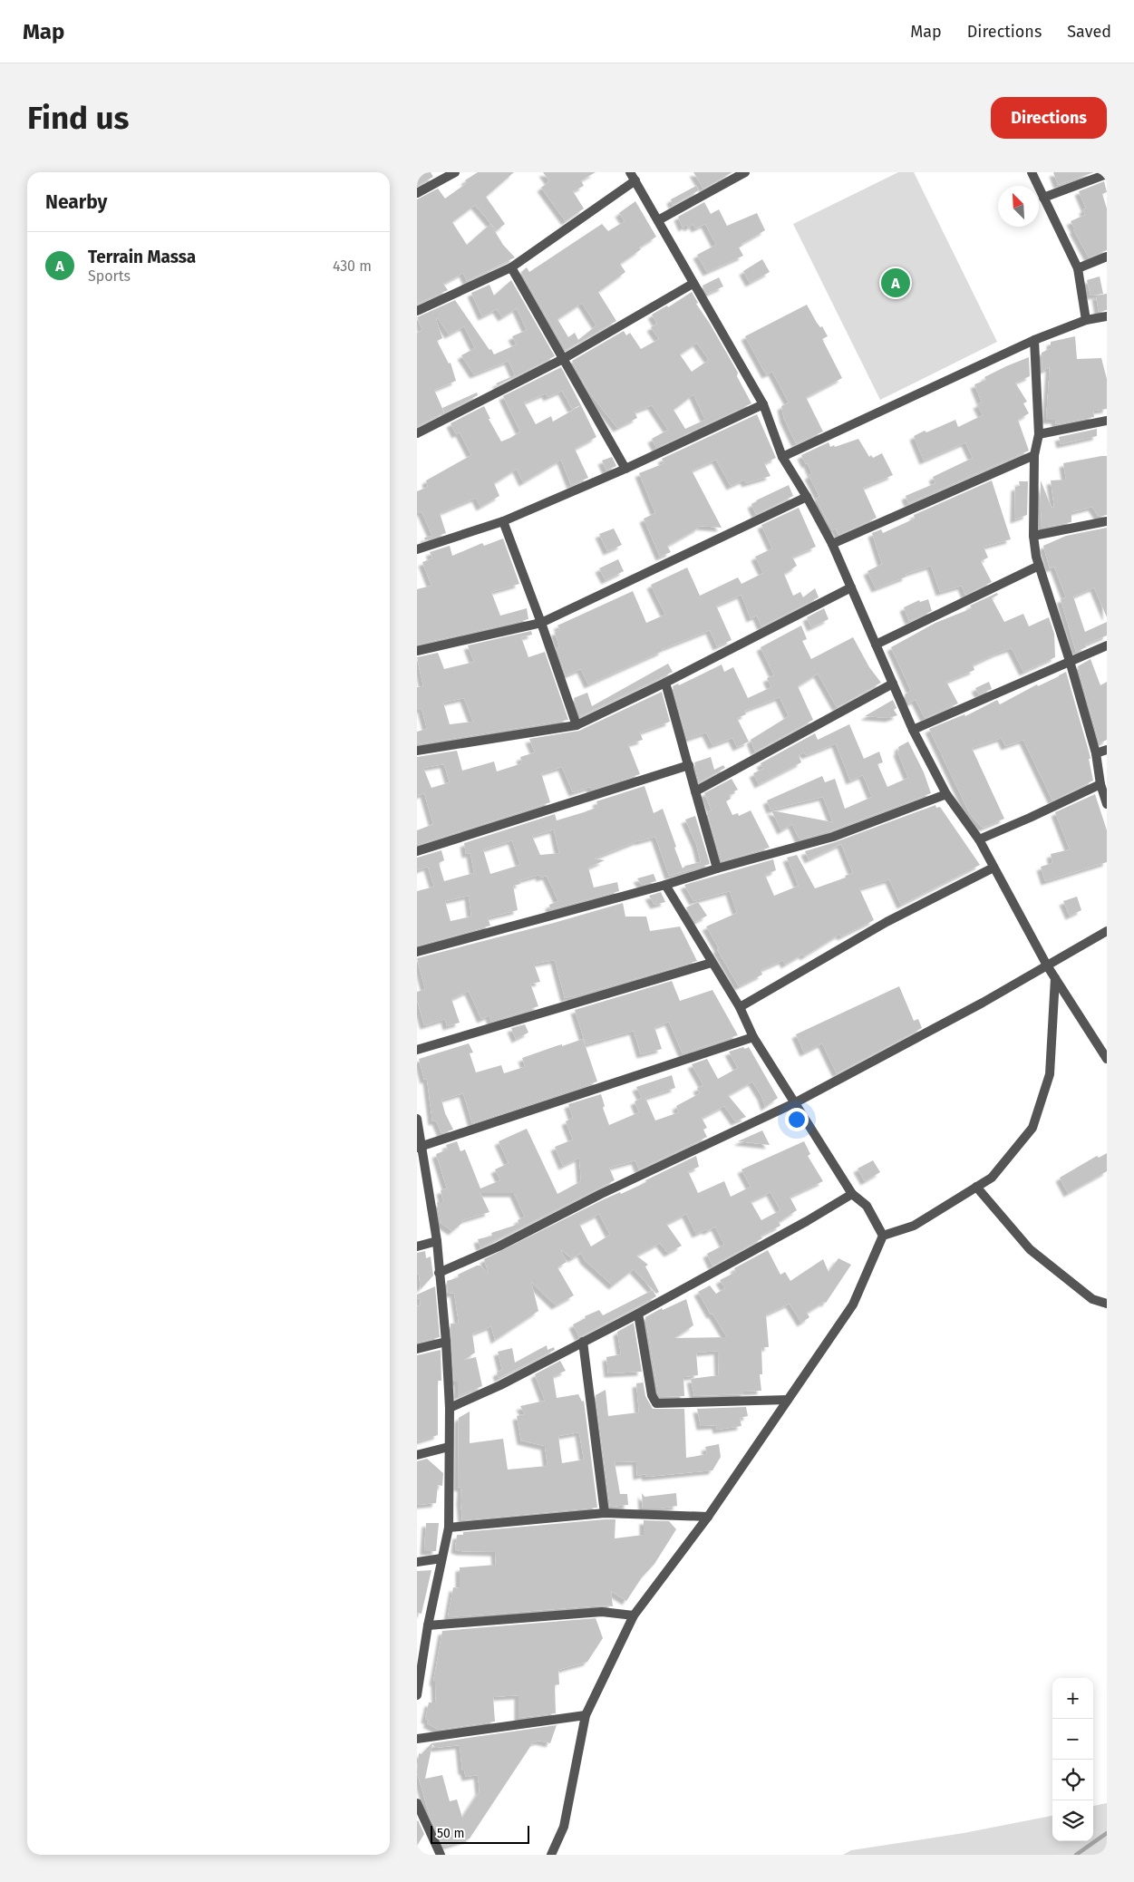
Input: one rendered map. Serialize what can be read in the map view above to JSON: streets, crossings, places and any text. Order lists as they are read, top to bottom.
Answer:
{
  "scale_bar": "50 m",
  "north": "top left",
  "page": {
    "header": "Map",
    "nav": ["Map", "Directions", "Saved"],
    "buttons": "Directions",
    "title": "Find us",
    "heading": "Nearby",
    "list": [
      {
        "mark": "A",
        "name": "Terrain Massa",
        "note": "Sports",
        "value": "430 m"
      }
    ],
    "pins": "A",
    "map_buttons": ["+", "−"],
    "scale": "50 m"
  }
}
